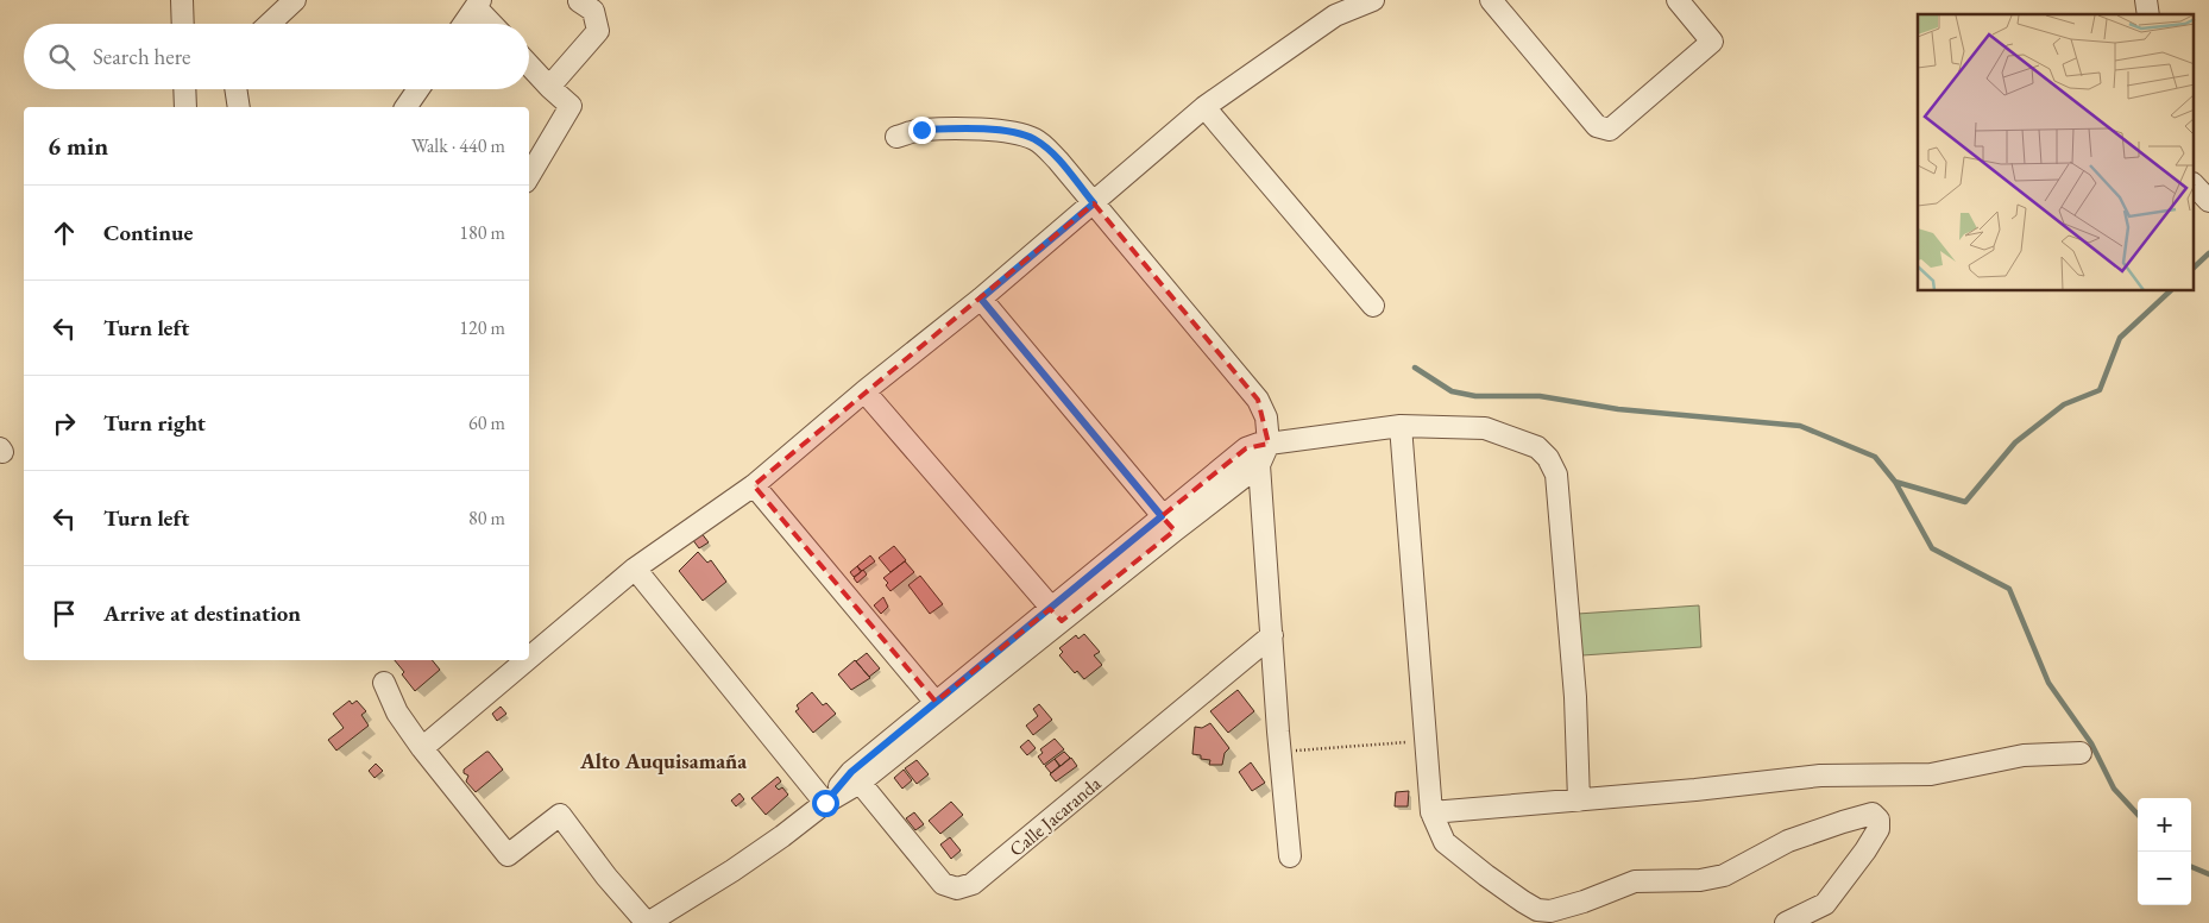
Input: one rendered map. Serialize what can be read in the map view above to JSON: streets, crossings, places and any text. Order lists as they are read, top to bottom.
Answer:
{
  "streets": {
    "street": ["Calle Jacaranda"]
  },
  "districts": ["Alto Auquisamaña"],
  "page": {
    "search": "Search here",
    "heading": ["6 min", "Walk · 440 m"],
    "list": [
      ["Continue", "180 m"],
      ["Turn left", "120 m"],
      ["Turn right", "60 m"],
      ["Turn left", "80 m"],
      "Arrive at destination"
    ],
    "map_buttons": ["+", "−"]
  }
}
